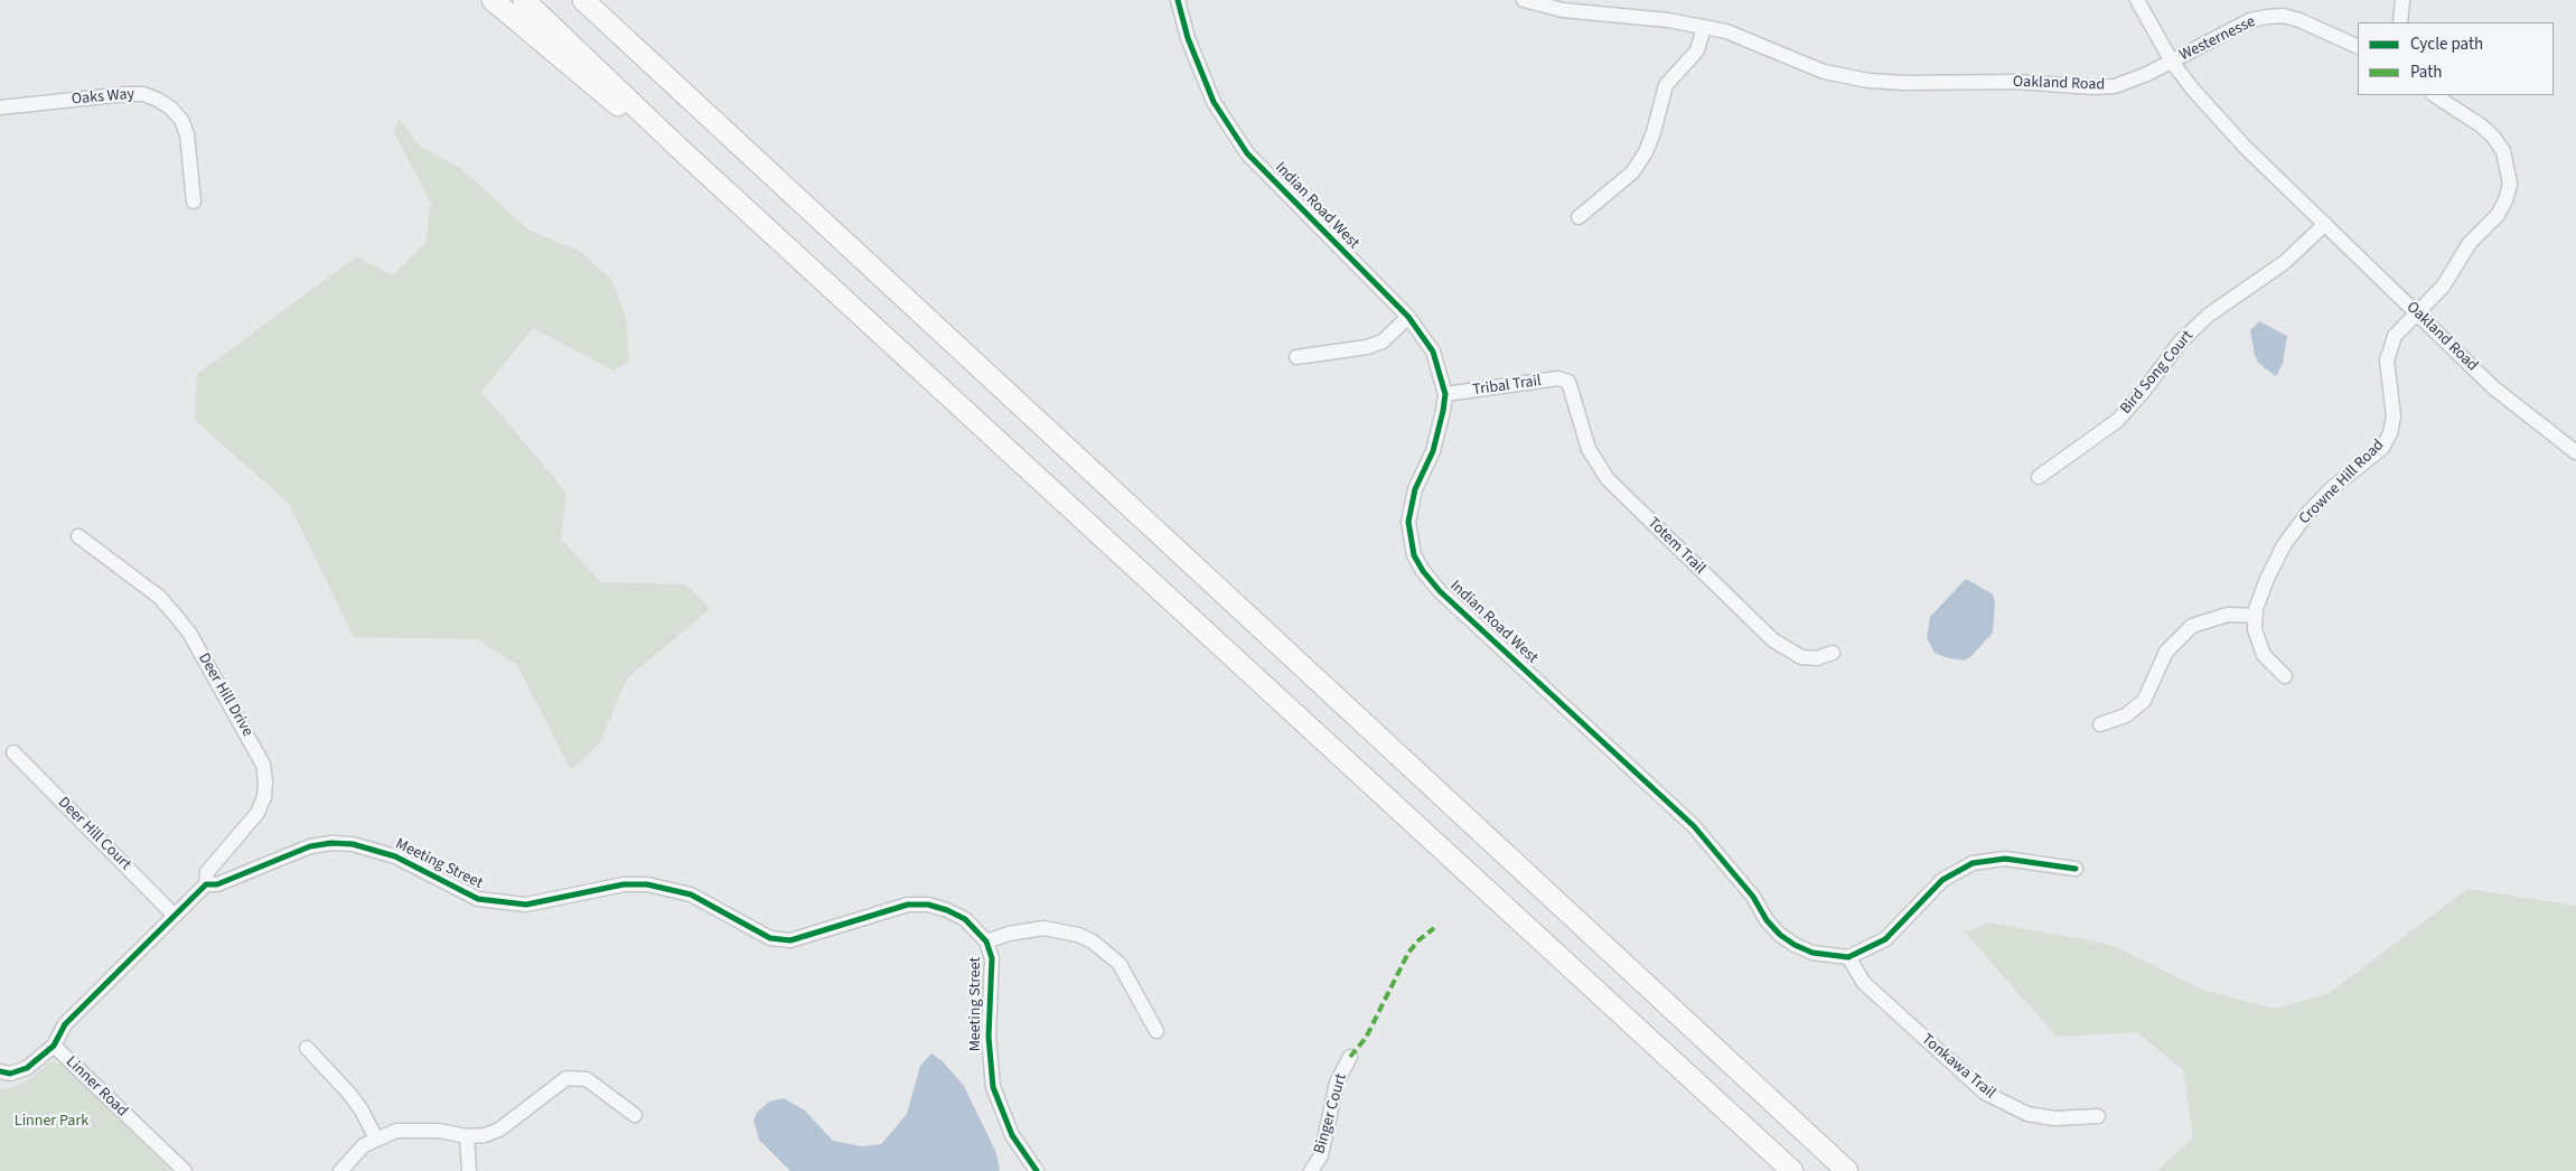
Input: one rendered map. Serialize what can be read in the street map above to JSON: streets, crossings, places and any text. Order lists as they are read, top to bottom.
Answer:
{
  "streets": {
    "street": [
      "Westernesse",
      "Oakland Road",
      "Oaks Way",
      "Indian Road West",
      "Bird Song Court",
      "Tribal Trail",
      "Crowne Hill Road",
      "Totem Trail",
      "Deer Hill Drive",
      "Deer Hill Court",
      "Meeting Street",
      "Tonkawa Trail",
      "Linner Road",
      "Binger Court"
    ]
  },
  "crossings": [
    ["Westernesse", "Oakland Road"],
    ["Oakland Road", "Bird Song Court"],
    ["Oakland Road", "Crowne Hill Road"],
    ["Indian Road West", "Tribal Trail"],
    ["Indian Road West", "Tonkawa Trail"],
    ["Tribal Trail", "Totem Trail"],
    ["Deer Hill Drive", "Meeting Street"]
  ],
  "parks": ["Linner Park"],
  "legend": ["Cycle path", "Path"]
}
